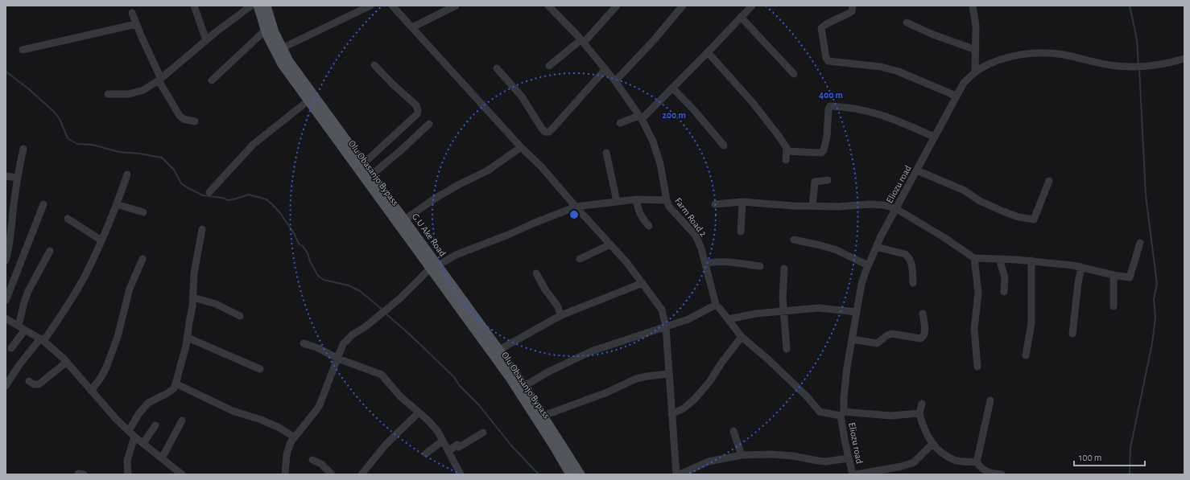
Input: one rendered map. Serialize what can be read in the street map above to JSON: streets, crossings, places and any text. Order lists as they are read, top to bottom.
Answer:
{
  "streets": {
    "main road": ["Olu Obasanjo Bypass", "G.U Ake Road"],
    "street": ["Eliozu road", "Farm Road 2"]
  },
  "crossings": [
    ["Olu Obasanjo Bypass", "G.U Ake Road"],
    ["Eliozu road", "Farm Road 2"]
  ],
  "scale_bar": "100 m",
  "rings": ["400 m", "200 m"]
}
